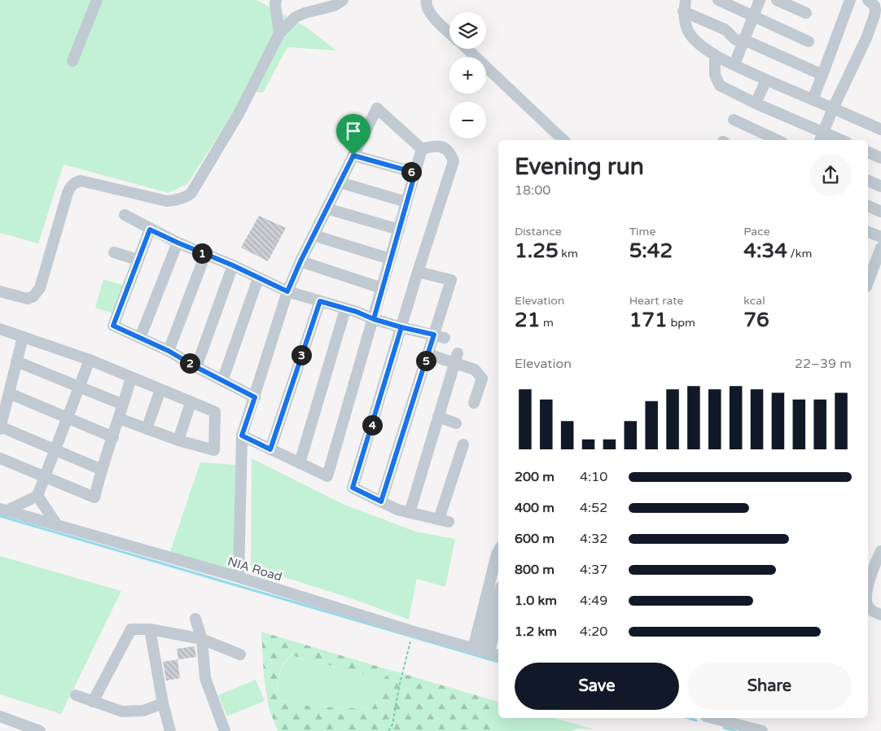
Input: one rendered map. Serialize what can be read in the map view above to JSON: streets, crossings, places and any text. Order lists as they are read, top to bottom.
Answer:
{
  "streets": {
    "street": ["NIA Road"]
  },
  "page": {
    "map_buttons": ["+", "−"],
    "heading": ["Evening run", "18:00"],
    "pins": [
      "6",
      "1",
      "3",
      "5",
      "2",
      "4"
    ],
    "stats": [
      ["Distance", "1.25 km"],
      ["Time", "5:42"],
      ["Pace", "4:34 /km"],
      ["Elevation", "21 m"],
      ["Heart rate", "171 bpm"],
      ["kcal", "76"]
    ],
    "chart": ["Elevation", "22–39 m"],
    "list": [
      {
        "name": "200 m",
        "note": "4:10"
      },
      {
        "name": "400 m",
        "note": "4:52"
      },
      {
        "name": "600 m",
        "note": "4:32"
      },
      {
        "name": "800 m",
        "note": "4:37"
      },
      {
        "name": "1.0 km",
        "note": "4:49"
      },
      {
        "name": "1.2 km",
        "note": "4:20"
      }
    ],
    "buttons": ["Save", "Share"]
  }
}
